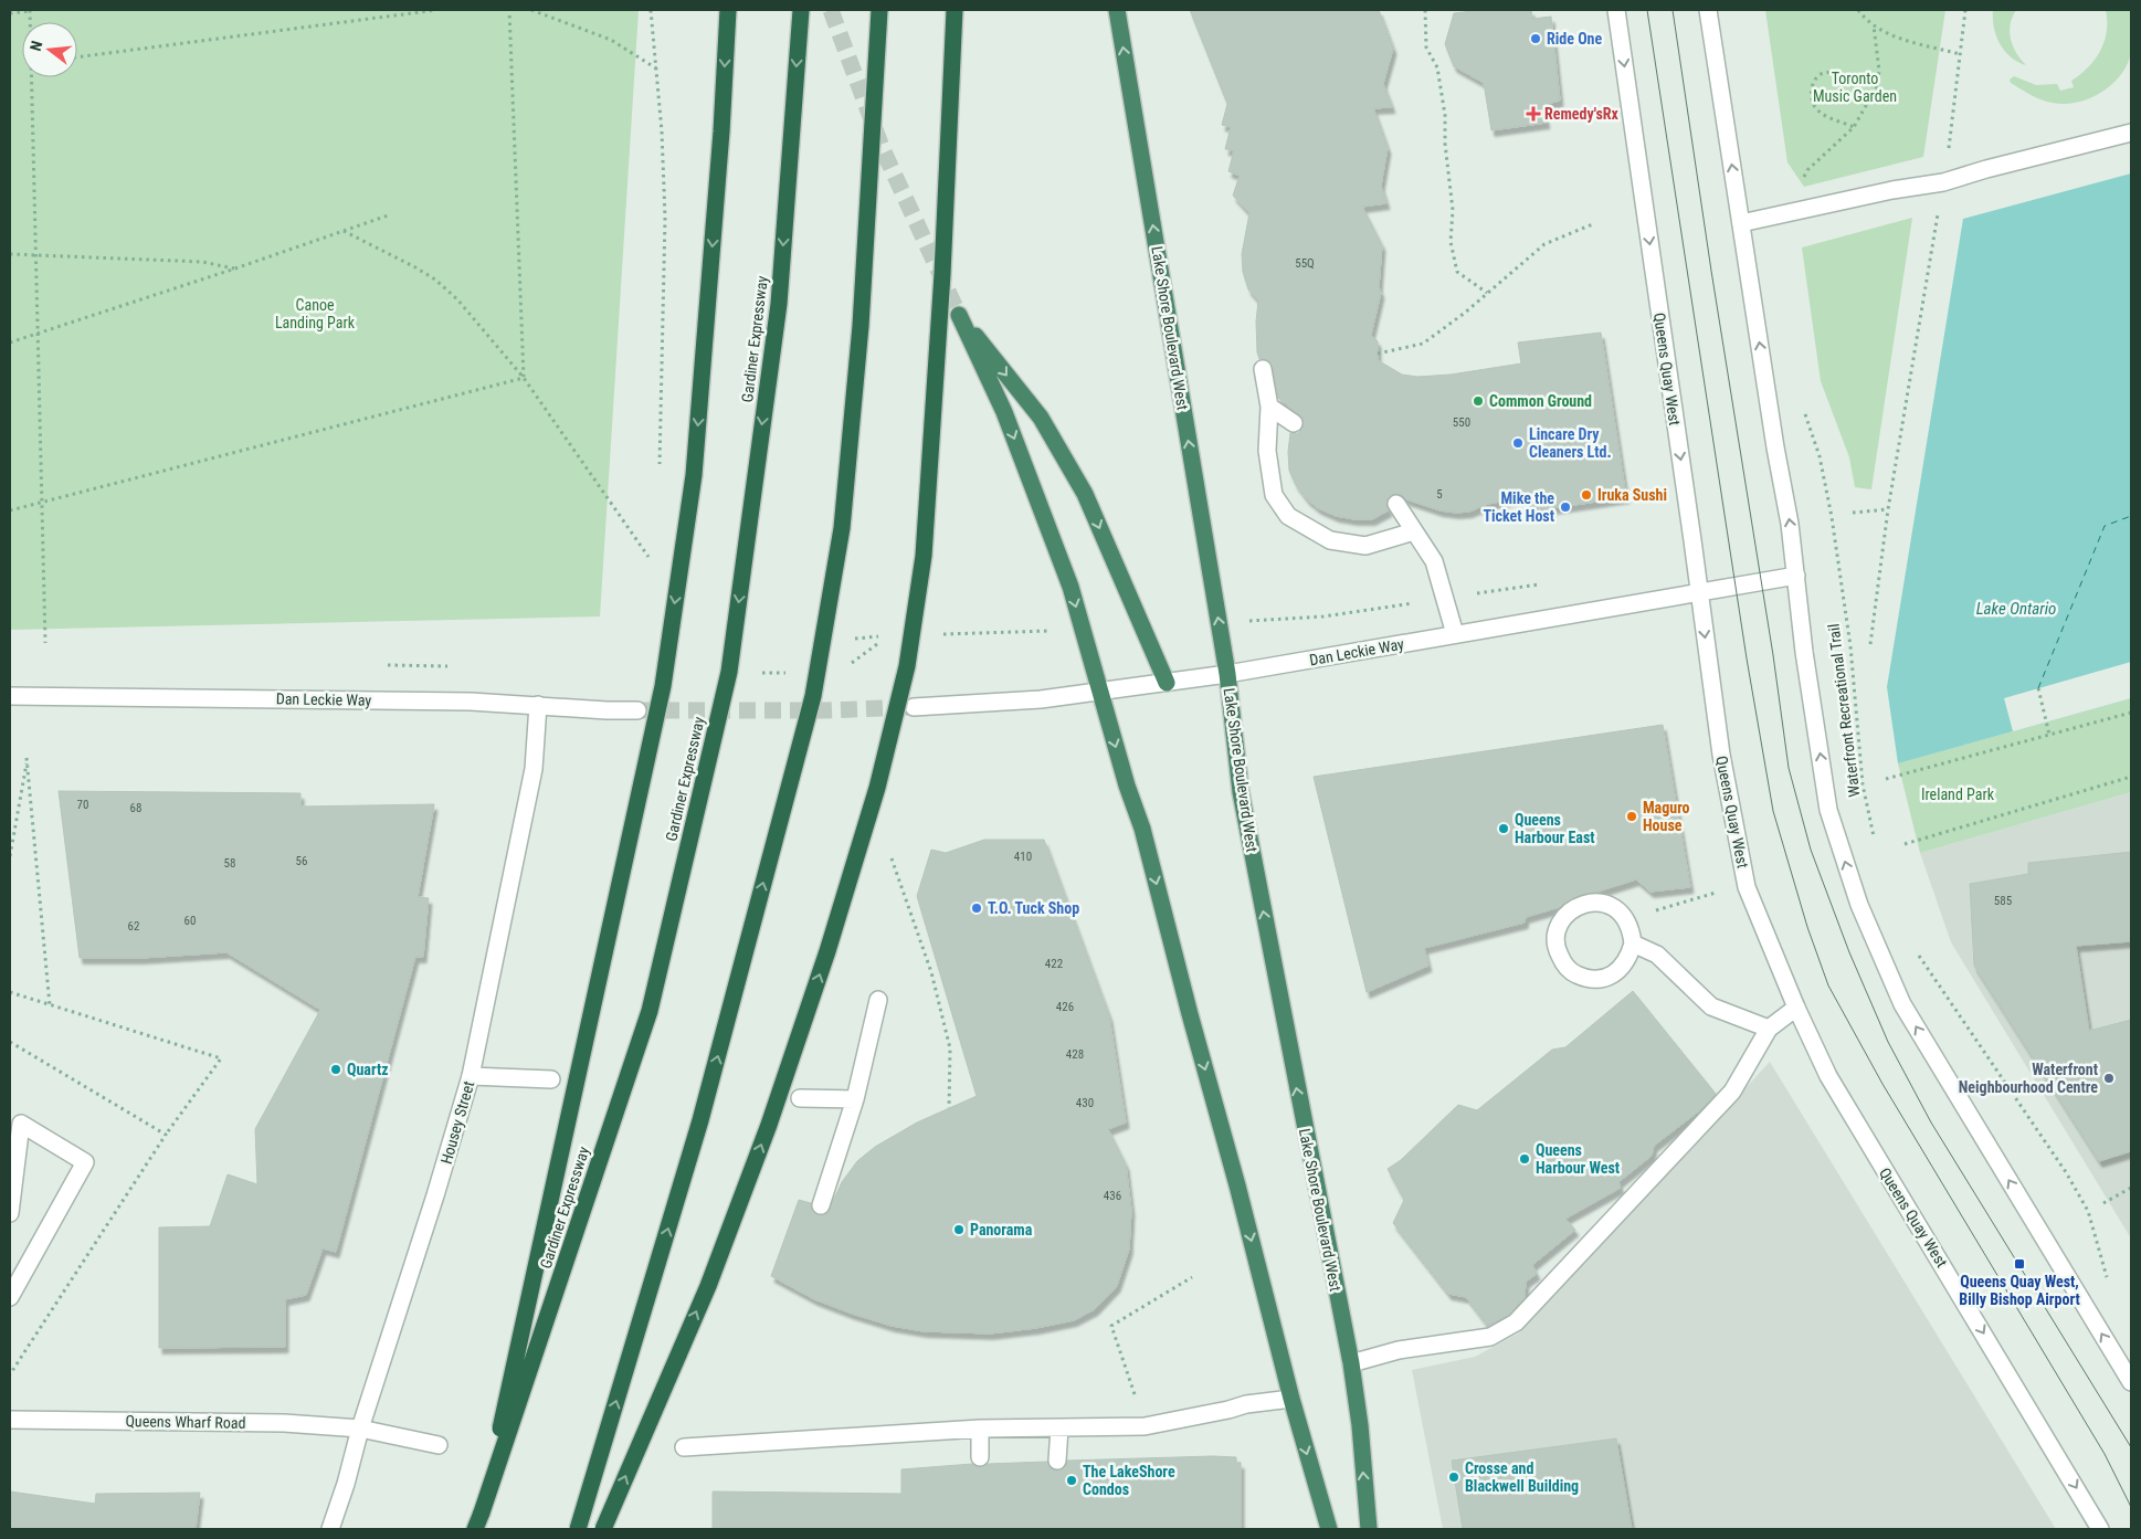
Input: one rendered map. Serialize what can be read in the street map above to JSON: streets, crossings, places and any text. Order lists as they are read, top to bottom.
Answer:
{
  "streets": {
    "highway": ["Lake Shore Boulevard West", "Gardiner Expressway"],
    "street": [
      "Queens Quay West",
      "Dan Leckie Way",
      "Housey Street",
      "Queens Wharf Road"
    ],
    "path": ["Waterfront Recreational Trail"]
  },
  "crossings": [
    ["Lake Shore Boulevard West", "Dan Leckie Way"],
    ["Queens Quay West", "Dan Leckie Way"],
    ["Dan Leckie Way", "Housey Street"],
    ["Housey Street", "Queens Wharf Road"]
  ],
  "water": ["Lake Ontario"],
  "parks": ["Toronto Music Garden", "Canoe Landing Park", "Ireland Park"],
  "places": {
    "other": [
      "Ride One",
      "Common Ground",
      "Lincare Dry Cleaners Ltd.",
      "Iruka Sushi",
      "Mike the Ticket Host",
      "Maguro House",
      "Queens Harbour East",
      "T.O. Tuck Shop",
      "Quartz",
      "Waterfront Neighbourhood Centre",
      "Queens Harbour West",
      "Panorama",
      "Crosse and Blackwell Building",
      "The LakeShore Condos"
    ],
    "health": ["Remedy'sRx"],
    "transit": ["Queens Quay West, Billy Bishop Airport"]
  },
  "house_numbers": [
    "55Q",
    "550",
    "5",
    "70",
    "68",
    "410",
    "56",
    "58",
    "585",
    "60",
    "62",
    "422",
    "426",
    "428",
    "430",
    "436"
  ],
  "north": "left"
}
